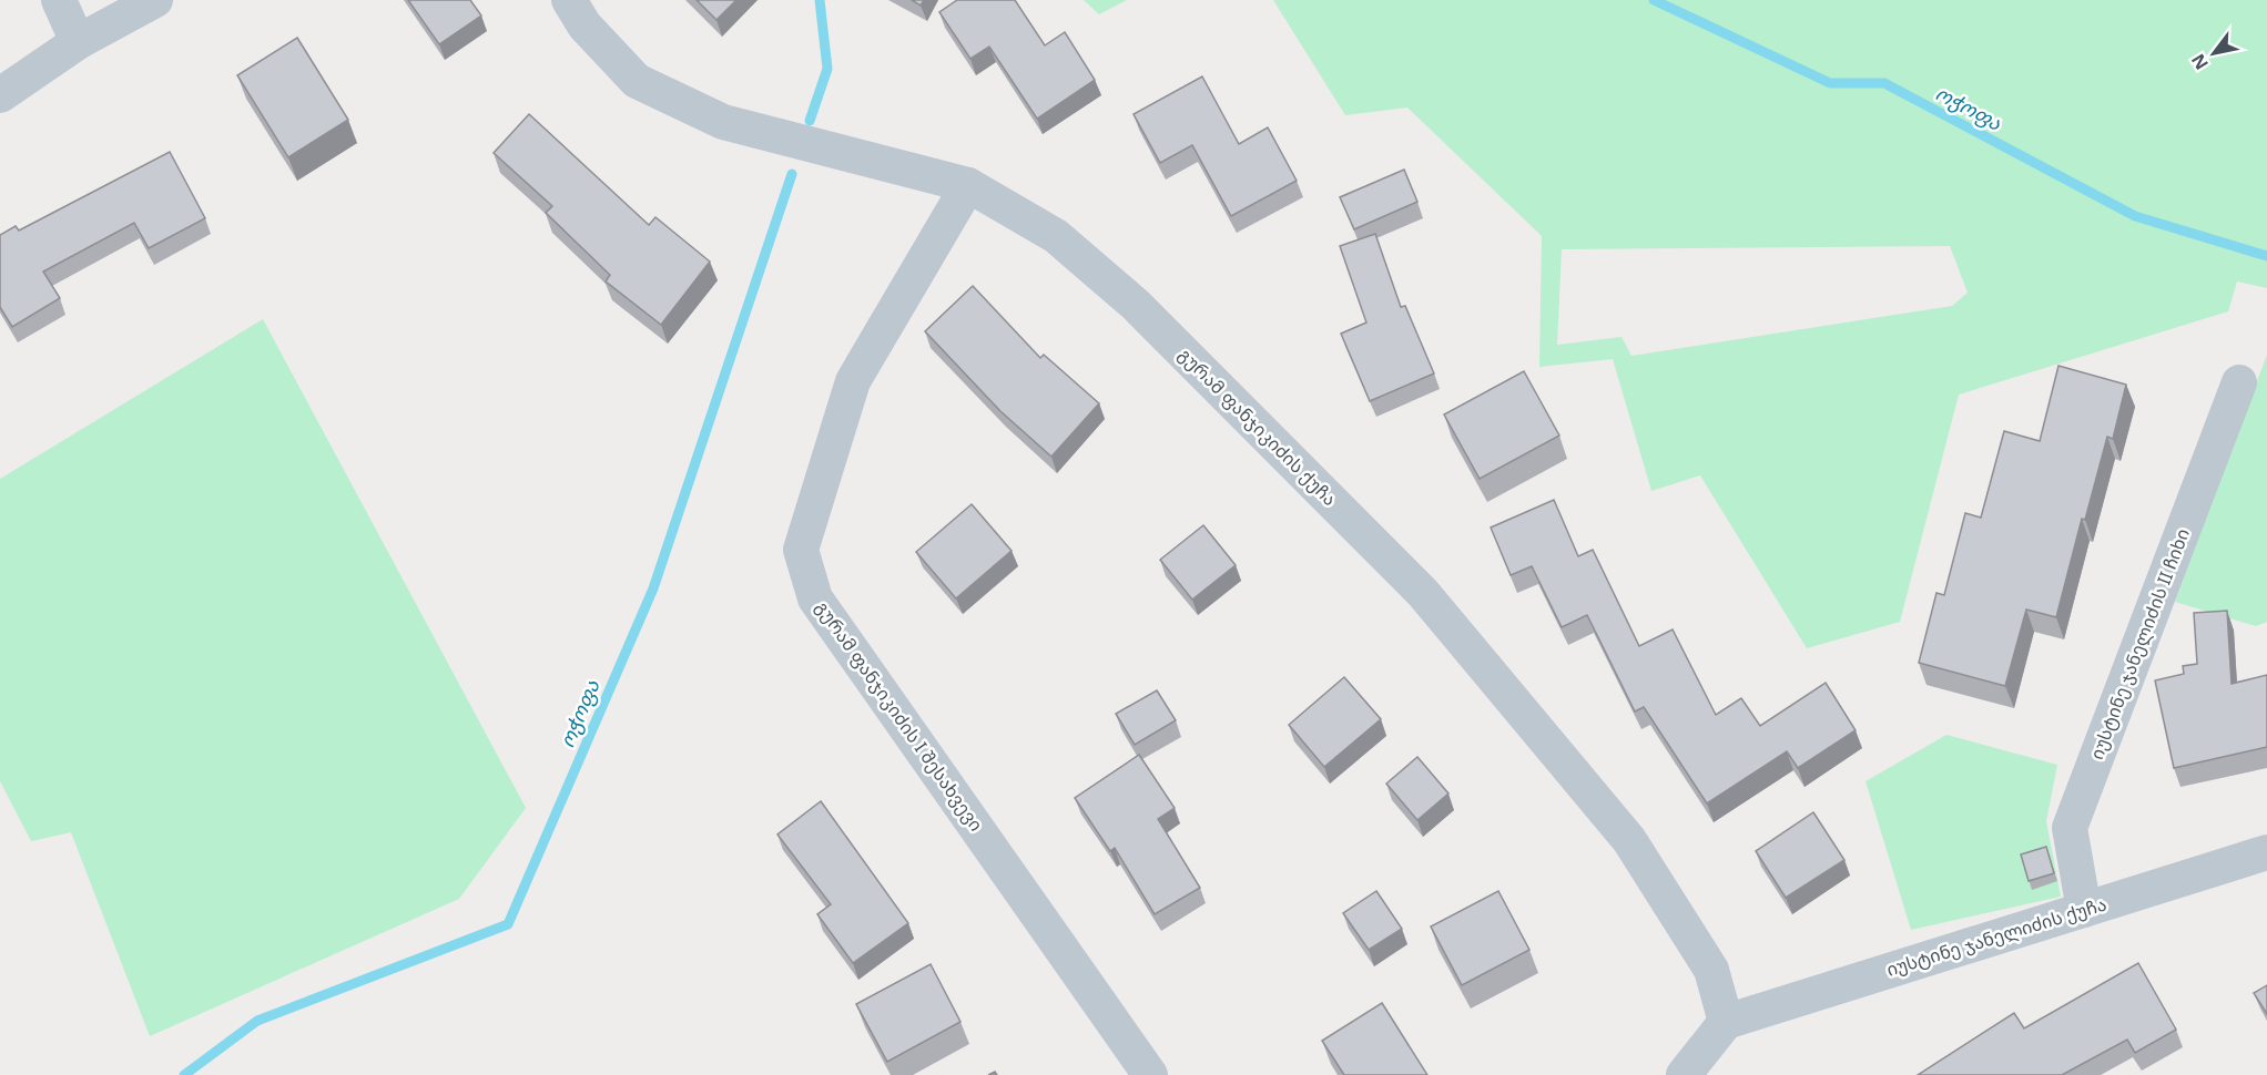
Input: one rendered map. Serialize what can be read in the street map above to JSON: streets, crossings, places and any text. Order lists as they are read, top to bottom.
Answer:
{
  "streets": {
    "street": [
      "გურამ ფანჯიკიძის ქუჩა",
      "იუსტინე ჯანელიძის II ჩიხი",
      "გურამ ფანჯიკიძის I შესახვევი",
      "იუსტინე ჯანელიძის ქუჩა"
    ]
  },
  "crossings": [
    ["გურამ ფანჯიკიძის ქუჩა", "გურამ ფანჯიკიძის I შესახვევი"],
    ["გურამ ფანჯიკიძის ქუჩა", "იუსტინე ჯანელიძის ქუჩა"],
    ["იუსტინე ჯანელიძის II ჩიხი", "იუსტინე ჯანელიძის ქუჩა"]
  ],
  "water": ["ოჭოფა"],
  "north": "bottom left"
}
